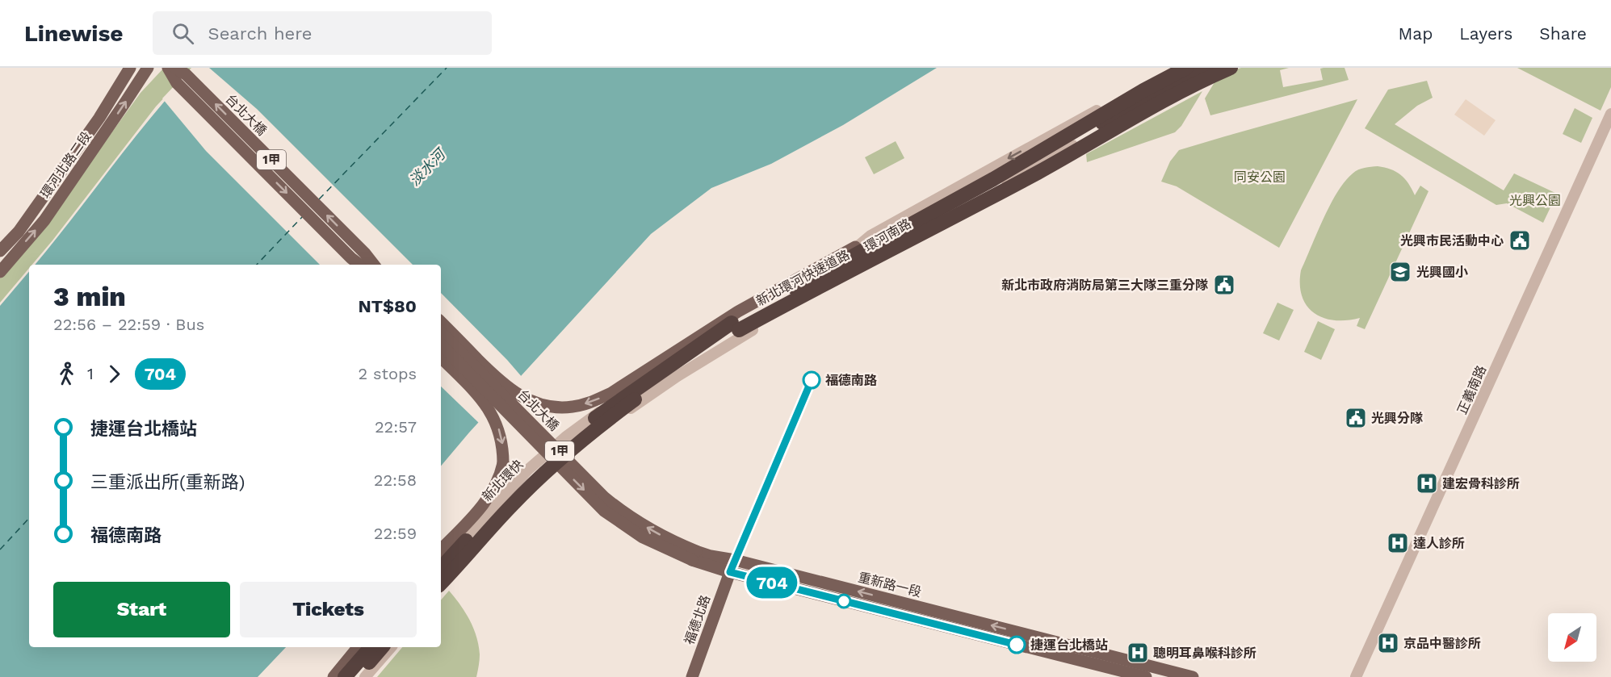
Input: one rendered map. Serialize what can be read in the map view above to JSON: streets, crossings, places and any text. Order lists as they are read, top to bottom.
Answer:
{
  "streets": {
    "highway": ["新北環河快速道路", "新北環快"],
    "main road": [
      "台北大橋",
      "1甲",
      "環河北路二段",
      "重新路一段",
      "福德北路"
    ],
    "street": ["環河南路", "正義南路"]
  },
  "crossings": [
    ["台北大橋", "重新路一段"],
    ["1甲", "重新路一段"],
    ["新北環河快速道路", "新北環快"],
    ["重新路一段", "福德北路"]
  ],
  "water": ["淡水河"],
  "parks": ["同安公園", "光興公園"],
  "places": {
    "public building": ["光興市民活動中心", "新北市政府消防局第三大隊三重分隊", "光興分隊"],
    "school or university": ["光興國小"],
    "other": ["福德南路", "捷運台北橋站"],
    "hospital": [
      "建宏骨科診所",
      "達人診所",
      "京品中醫診所",
      "聰明耳鼻喉科診所"
    ]
  },
  "lines": ["bus line 704"],
  "north": "bottom left",
  "page": {
    "header": "Linewise",
    "search": "Search here",
    "nav": ["Map", "Layers", "Share"],
    "on_map": "704",
    "heading": ["3 min", "22:56 – 22:59 · Bus", "NT$80"],
    "legs": ["1", "704", "2 stops"],
    "list": [
      {
        "name": "捷運台北橋站",
        "value": "22:57"
      },
      {
        "name": "三重派出所(重新路)",
        "value": "22:58"
      },
      {
        "name": "福德南路",
        "value": "22:59"
      }
    ],
    "buttons": ["Start", "Tickets"]
  }
}
